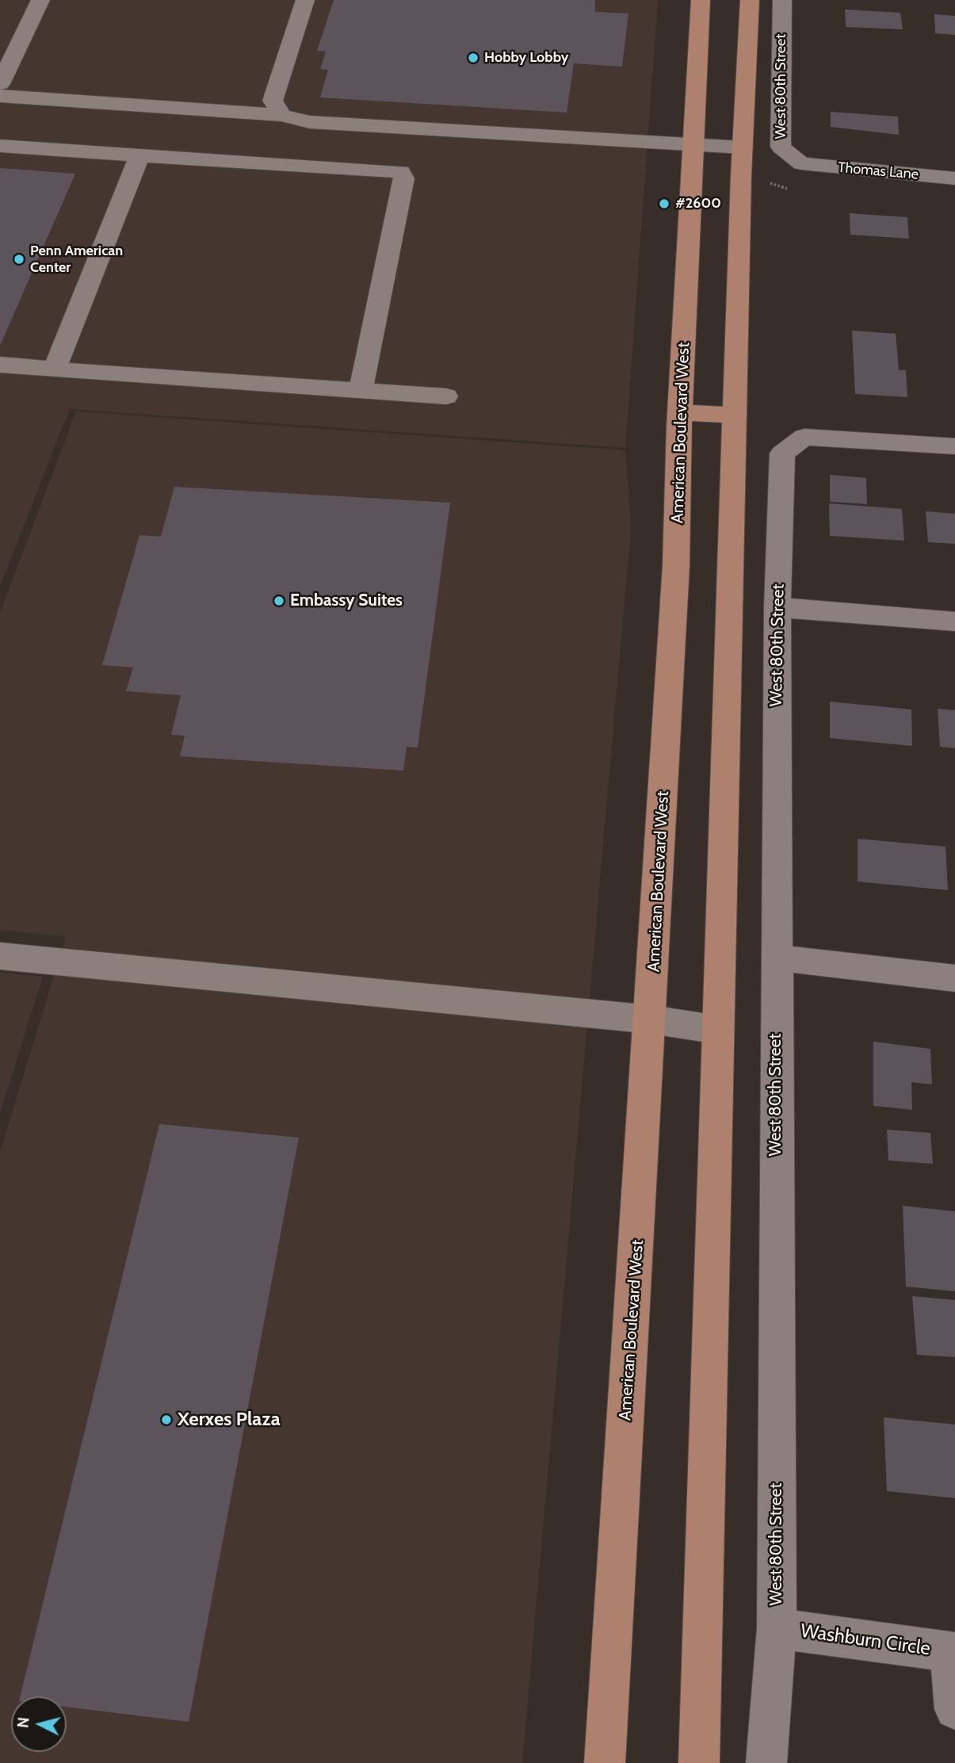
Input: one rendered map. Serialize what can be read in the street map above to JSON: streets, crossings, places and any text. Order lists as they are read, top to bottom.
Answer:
{
  "streets": {
    "main road": ["American Boulevard West"],
    "street": ["West 80th Street", "Thomas Lane", "Washburn Circle"]
  },
  "crossings": [
    ["West 80th Street", "Thomas Lane"],
    ["West 80th Street", "Washburn Circle"]
  ],
  "places": [
    "Hobby Lobby",
    "#2600",
    "Penn American Center",
    "Embassy Suites",
    "Xerxes Plaza"
  ],
  "north": "left"
}
